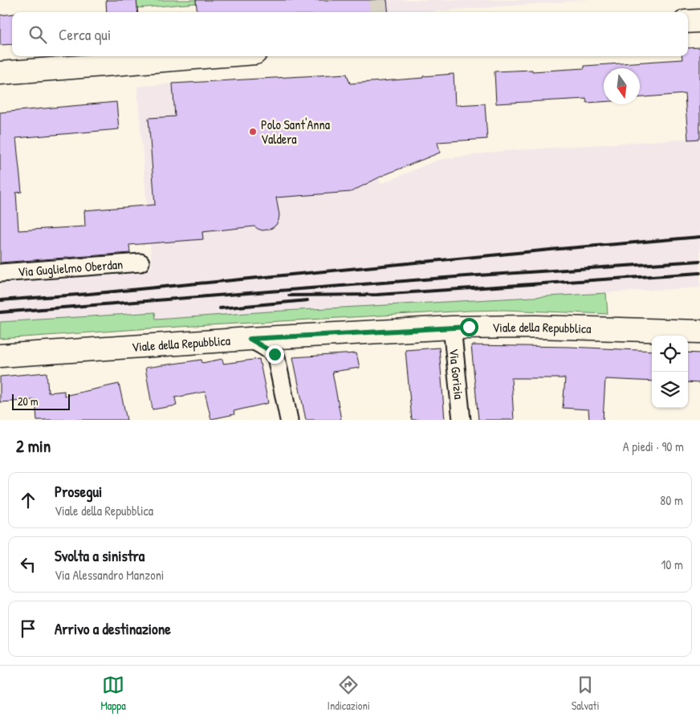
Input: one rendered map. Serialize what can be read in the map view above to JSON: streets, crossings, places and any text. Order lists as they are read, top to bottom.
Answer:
{
  "streets": {
    "street": ["Via Guglielmo Oberdan", "Viale della Repubblica", "Via Gorizia"]
  },
  "crossings": [
    ["Viale della Repubblica", "Via Gorizia"]
  ],
  "places": ["Polo Sant'Anna Valdera"],
  "scale_bar": "20 m",
  "north": "bottom",
  "page": {
    "search": "Cerca qui",
    "scale": "20 m",
    "heading": ["2 min", "A piedi · 90 m"],
    "list": [
      ["Prosegui", "Viale della Repubblica", "80 m"],
      ["Svolta a sinistra", "Via Alessandro Manzoni", "10 m"],
      "Arrivo a destinazione"
    ],
    "nav": ["Mappa", "Indicazioni", "Salvati"]
  }
}
